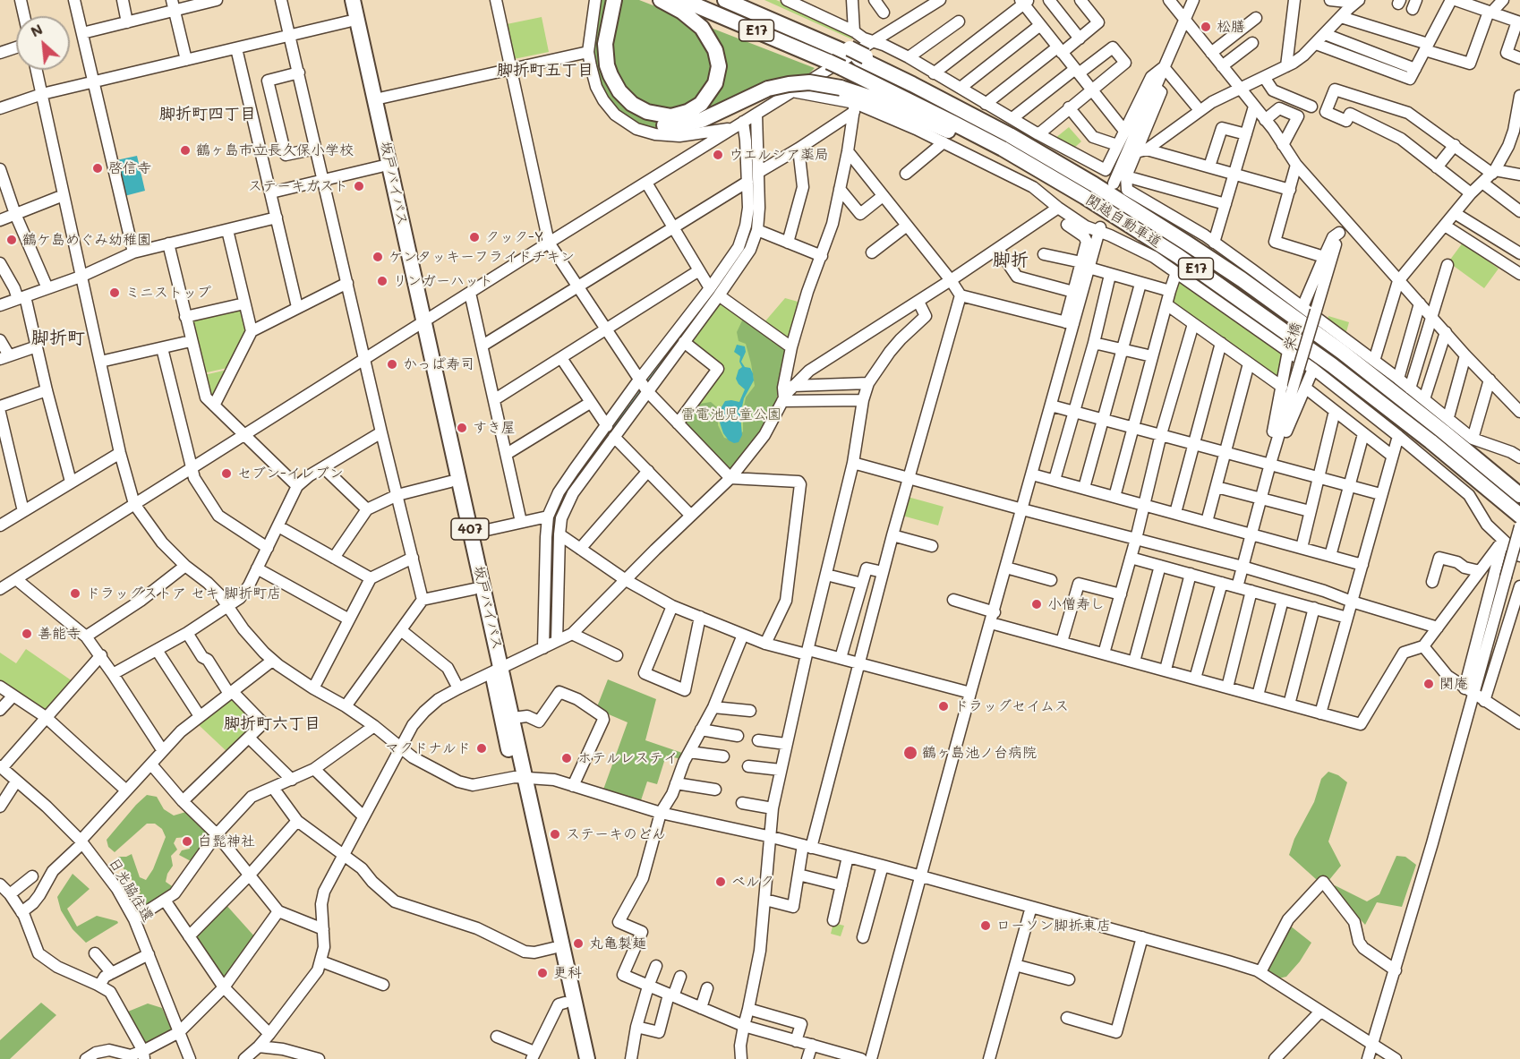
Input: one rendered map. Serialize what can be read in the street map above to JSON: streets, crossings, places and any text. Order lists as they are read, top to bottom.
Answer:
{
  "streets": {
    "highway": [
      "E17",
      "坂戸バイパス",
      "関越自動車道",
      "407"
    ],
    "street": ["栄橋", "日光脇往還"]
  },
  "districts": [
    "脚折町五丁目",
    "脚折町四丁目",
    "脚折",
    "脚折町",
    "脚折町六丁目"
  ],
  "parks": ["雷電池児童公園"],
  "places": [
    "松膳",
    "鶴ヶ島市立長久保小学校",
    "ウエルシア薬局",
    "啓信寺",
    "ステーキガスト",
    "クック-Y",
    "鶴ケ島めぐみ幼稚園",
    "ケンタッキーフライドチキン",
    "リンガーハット",
    "ミニストップ",
    "かっぱ寿司",
    "すき屋",
    "セブン-イレブン",
    "ドラッグストア セキ 脚折町店",
    "小僧寿し",
    "善能寺",
    "関庵",
    "ドラッグセイムス",
    "マクドナルド",
    "鶴ヶ島池ノ台病院",
    "ホテルレステイ",
    "ステーキのどん",
    "白髭神社",
    "ベルク",
    "ローソン脚折東店",
    "丸亀製麺",
    "更科"
  ],
  "north": "top left"
}
